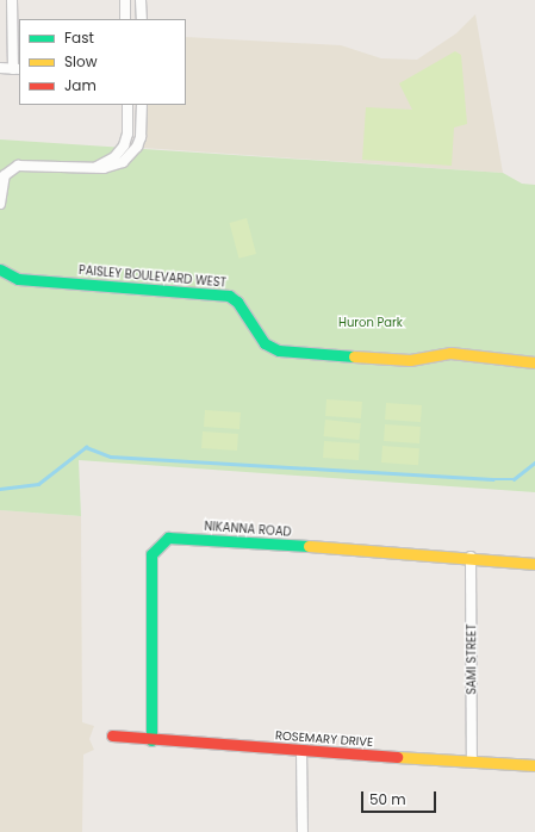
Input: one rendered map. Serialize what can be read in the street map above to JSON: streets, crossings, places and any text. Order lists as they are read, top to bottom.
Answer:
{
  "streets": {
    "street": [
      "PAISLEY BOULEVARD WEST",
      "NIKANNA ROAD",
      "SAMI STREET",
      "ROSEMARY DRIVE"
    ]
  },
  "crossings": [
    ["NIKANNA ROAD", "SAMI STREET"],
    ["NIKANNA ROAD", "ROSEMARY DRIVE"],
    ["SAMI STREET", "ROSEMARY DRIVE"]
  ],
  "parks": ["Huron Park"],
  "legend": ["Fast", "Slow", "Jam"],
  "scale_bar": "50 m"
}
